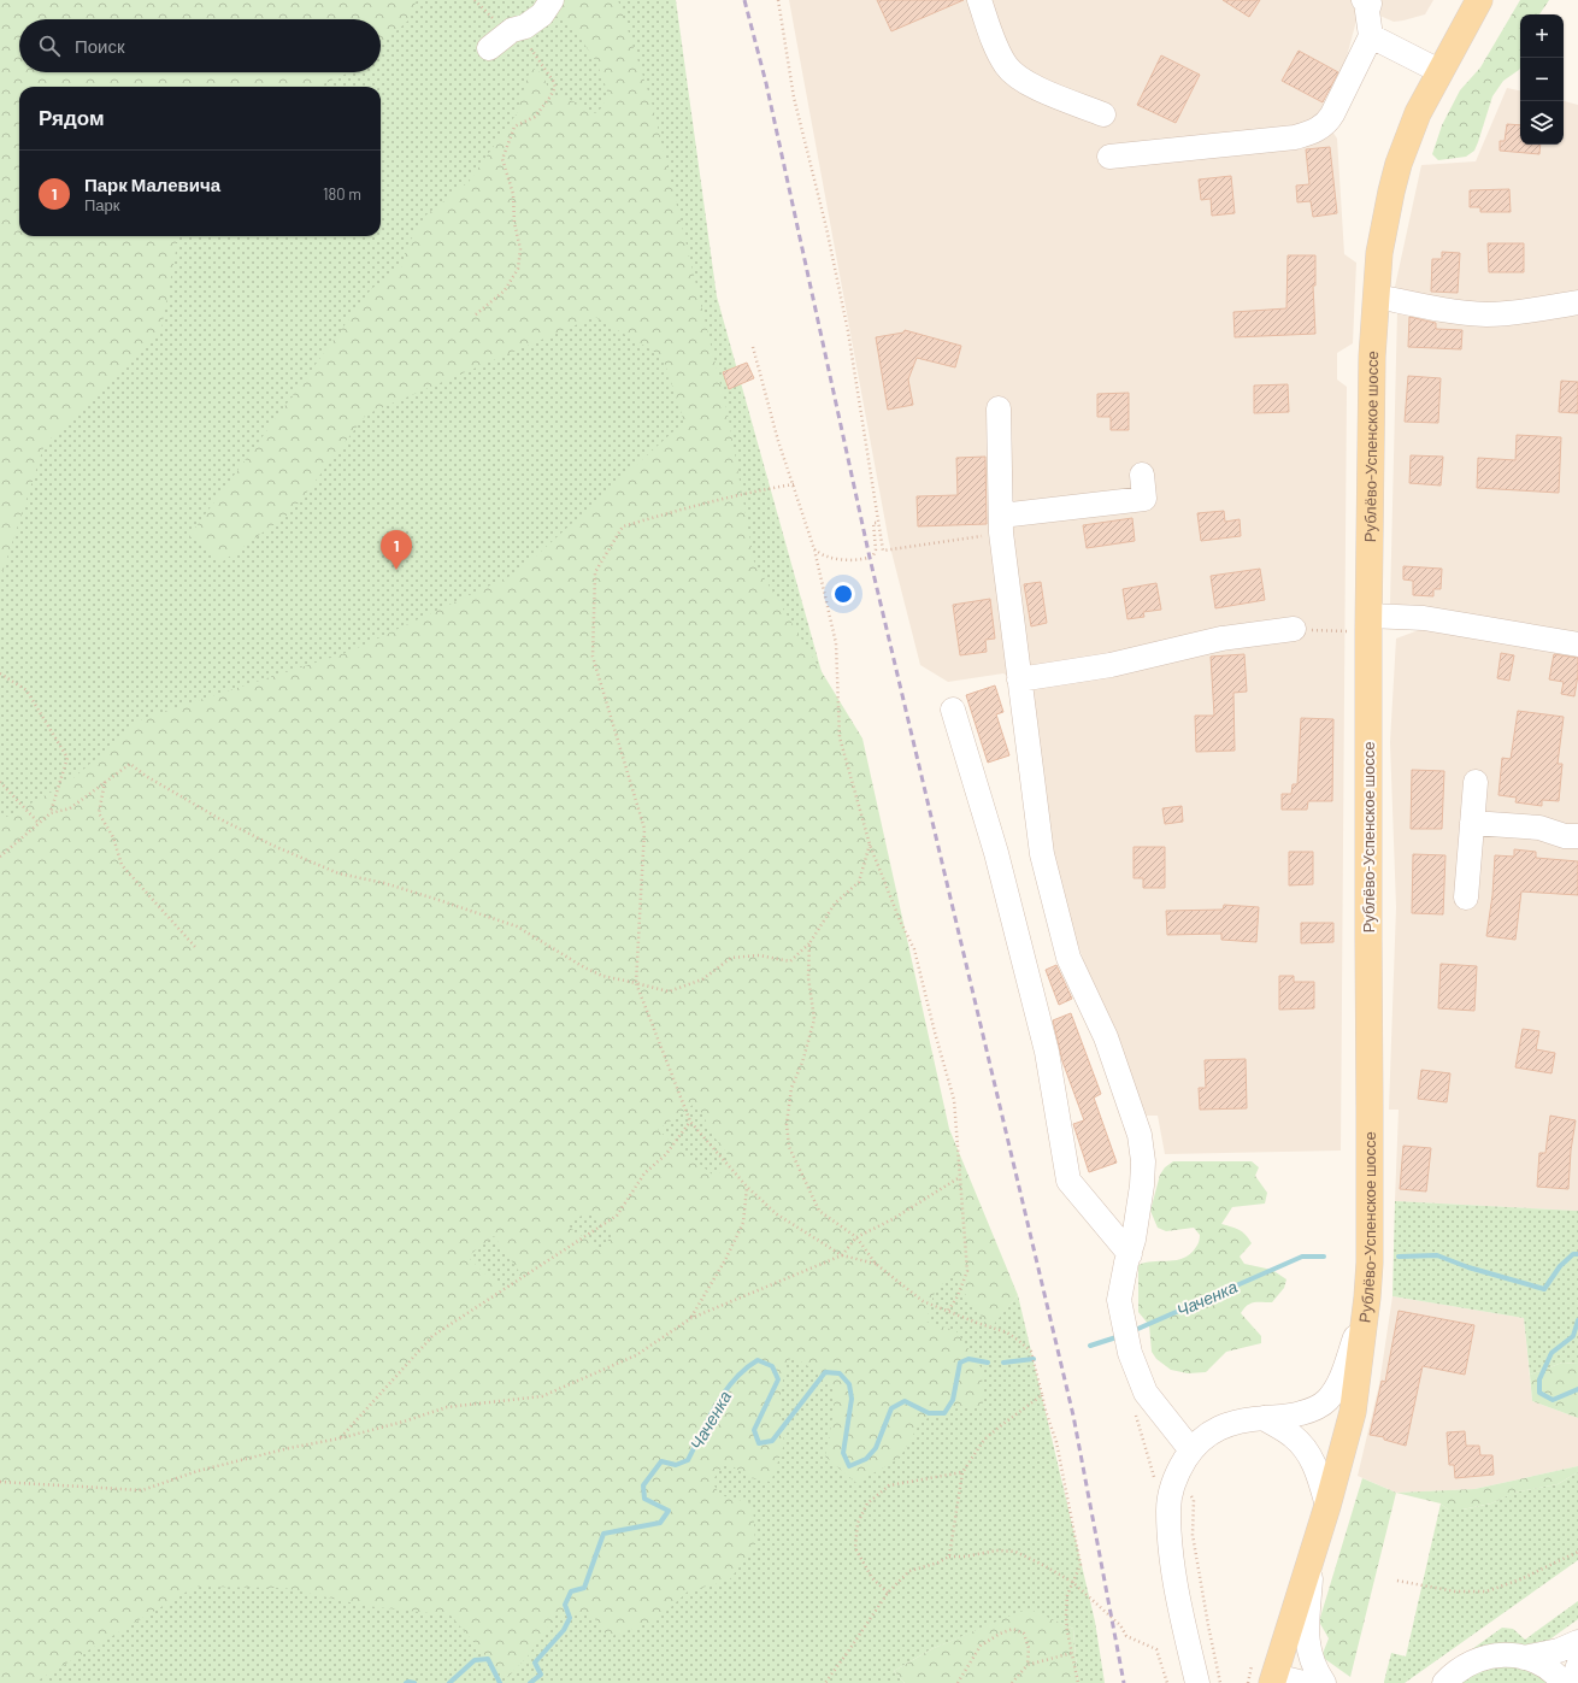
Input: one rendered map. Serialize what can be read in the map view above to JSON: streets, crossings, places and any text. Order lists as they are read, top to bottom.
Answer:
{
  "streets": {
    "main road": ["Рублёво-Успенское шоссе"]
  },
  "water": ["Чаченка"],
  "page": {
    "map_buttons": ["+", "−"],
    "search": "Поиск",
    "heading": "Рядом",
    "list": [
      {
        "mark": "1",
        "name": "Парк Малевича",
        "note": "Парк",
        "value": "180 m"
      }
    ],
    "pins": "1"
  }
}
